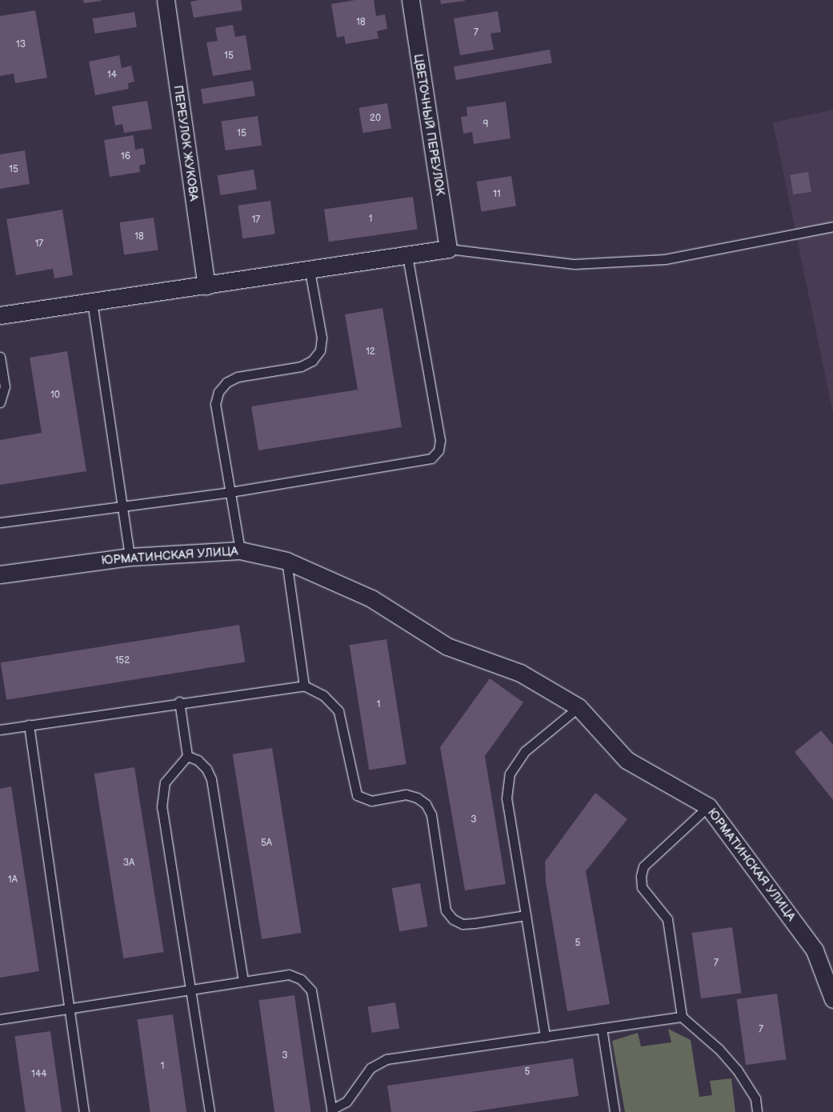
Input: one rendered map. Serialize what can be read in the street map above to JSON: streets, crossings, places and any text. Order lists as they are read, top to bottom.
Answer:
{
  "streets": {
    "street": ["ЦВЕТОЧНЫЙ ПЕРЕУЛОК", "ПЕРЕУЛОК ЖУКОВА", "ЮРМАТИНСКАЯ УЛИЦА"]
  },
  "house_numbers": [
    "18",
    "7",
    "13",
    "15",
    "14",
    "20",
    "9",
    "15",
    "16",
    "15",
    "11",
    "1",
    "17",
    "18",
    "17",
    "12",
    "10",
    "152",
    "1",
    "3",
    "5А",
    "3А",
    "1А",
    "5",
    "7",
    "7",
    "3",
    "1",
    "5",
    "144"
  ]
}
